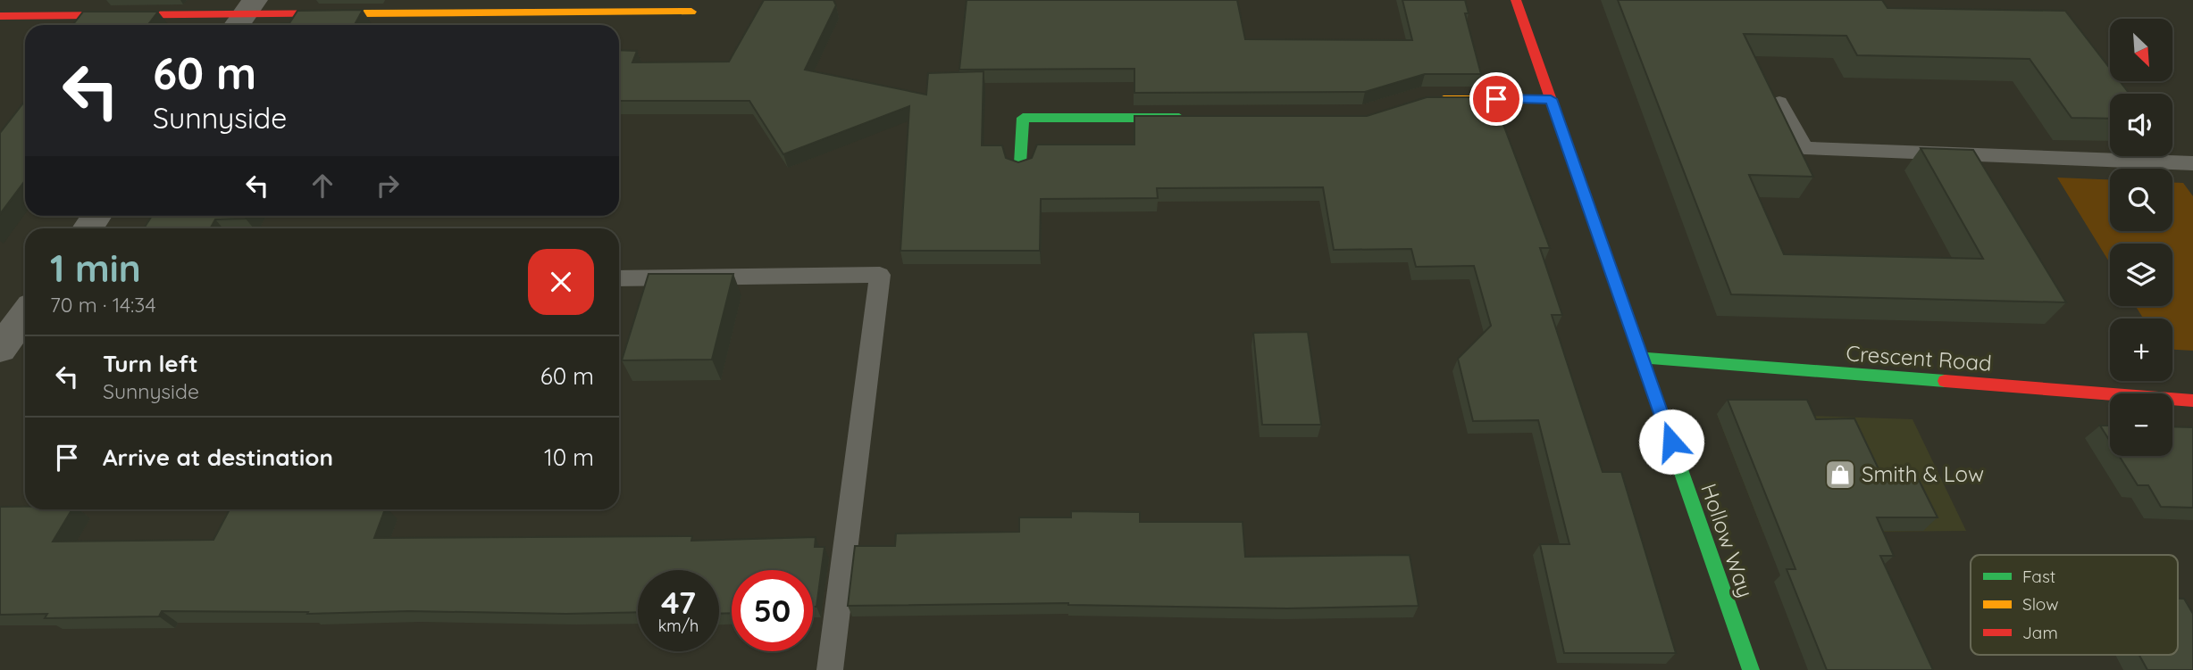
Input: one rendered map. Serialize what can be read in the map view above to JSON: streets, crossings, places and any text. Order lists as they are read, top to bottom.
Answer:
{
  "streets": {
    "street": ["Crescent Road", "Hollow Way"]
  },
  "crossings": [
    ["Crescent Road", "Hollow Way"]
  ],
  "places": {
    "shop": ["Smith & Low"]
  },
  "legend": ["Fast", "Slow", "Jam"],
  "north": "bottom right",
  "page": {
    "map_buttons": ["+", "−"],
    "turn": ["60 m", "Sunnyside"],
    "heading": ["1 min", "70 m · 14:34"],
    "list": [
      {
        "name": "Turn left",
        "note": "Sunnyside",
        "value": "60 m"
      },
      {
        "name": "Arrive at destination",
        "value": "10 m"
      }
    ],
    "speed": "47 km/h",
    "limit": "50"
  }
}
